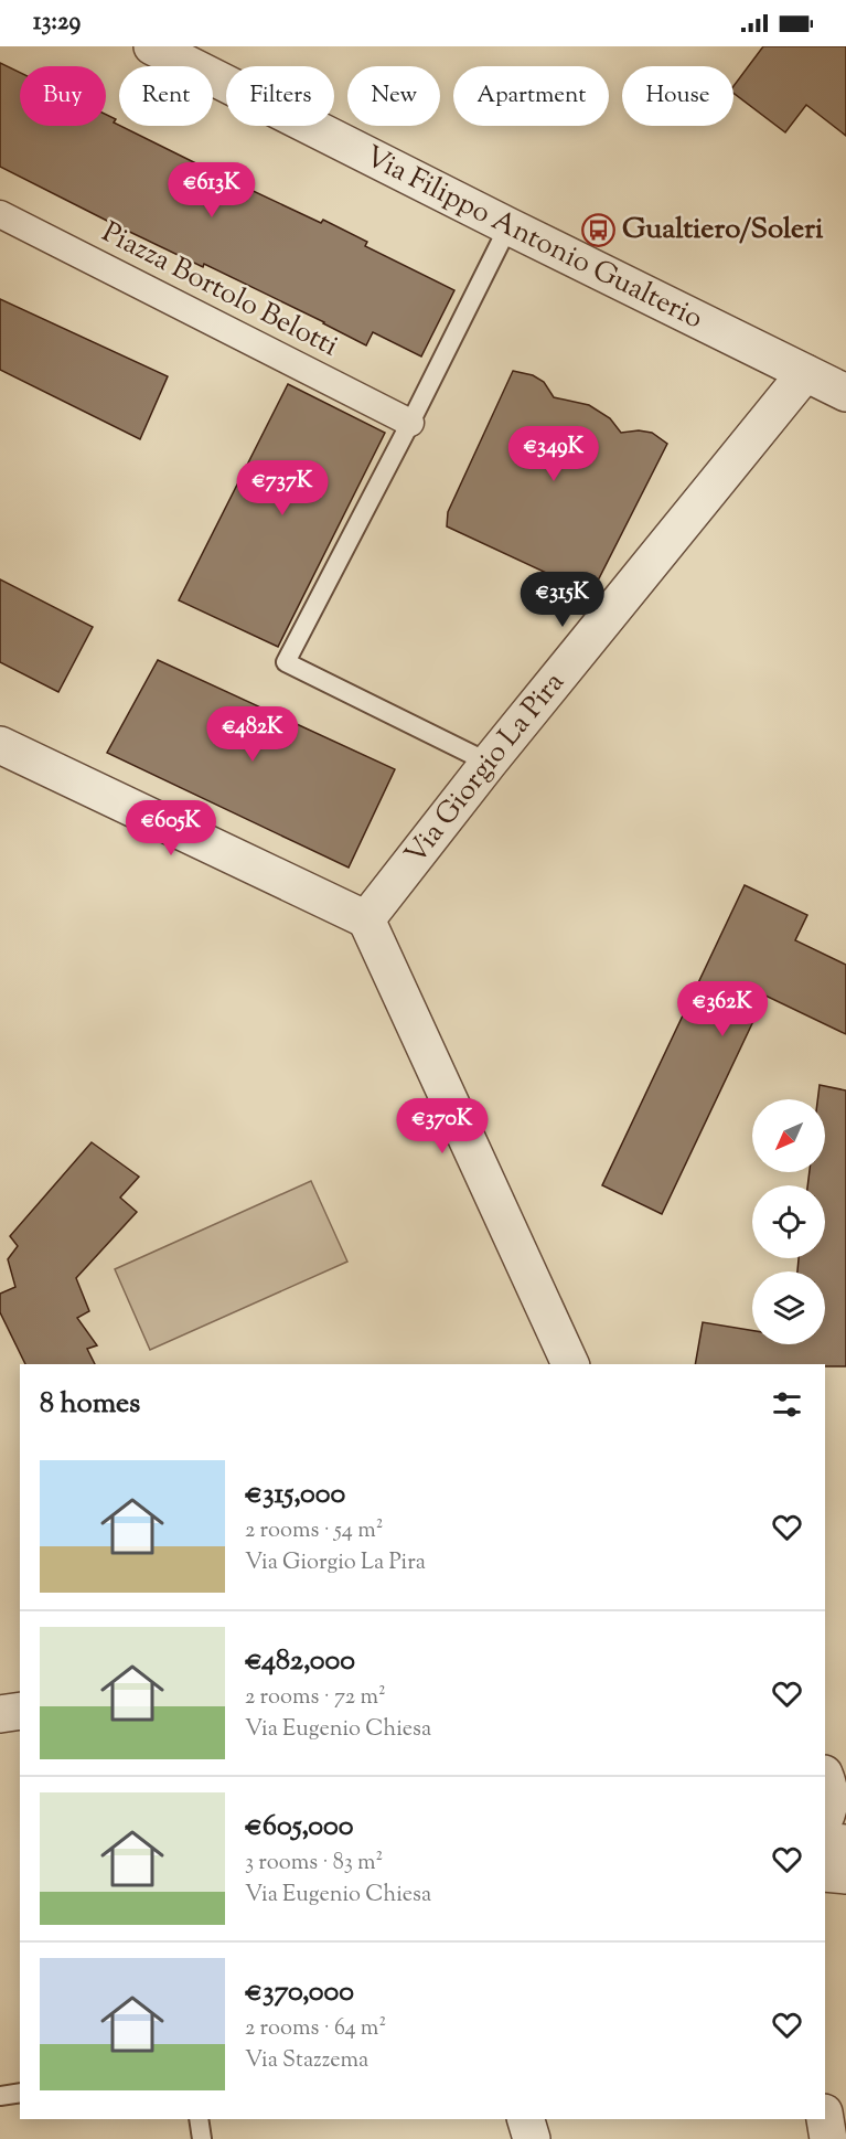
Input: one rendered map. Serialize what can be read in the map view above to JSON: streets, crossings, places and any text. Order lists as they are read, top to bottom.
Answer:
{
  "streets": {
    "street": ["Via Filippo Antonio Gualterio", "Piazza Bortolo Belotti", "Via Giorgio La Pira"]
  },
  "crossings": [
    ["Via Filippo Antonio Gualterio", "Via Giorgio La Pira"]
  ],
  "places": {
    "bus stop": ["Gualtiero/Soleri"]
  },
  "north": "bottom left",
  "page": {
    "status": "13:29",
    "chip": [
      "Buy",
      "Rent",
      "Filters",
      "New",
      "Apartment",
      "House"
    ],
    "price": [
      "€613K",
      "€349K",
      "€737K",
      "€315K",
      "€482K",
      "€605K",
      "€362K",
      "€370K"
    ],
    "heading": "8 homes",
    "list": [
      {
        "name": "€315,000",
        "note": "2 rooms · 54 m² · Via Giorgio La Pira"
      },
      {
        "name": "€482,000",
        "note": "2 rooms · 72 m² · Via Eugenio Chiesa"
      },
      {
        "name": "€605,000",
        "note": "3 rooms · 83 m² · Via Eugenio Chiesa"
      },
      {
        "name": "€370,000",
        "note": "2 rooms · 64 m² · Via Stazzema"
      }
    ]
  }
}
